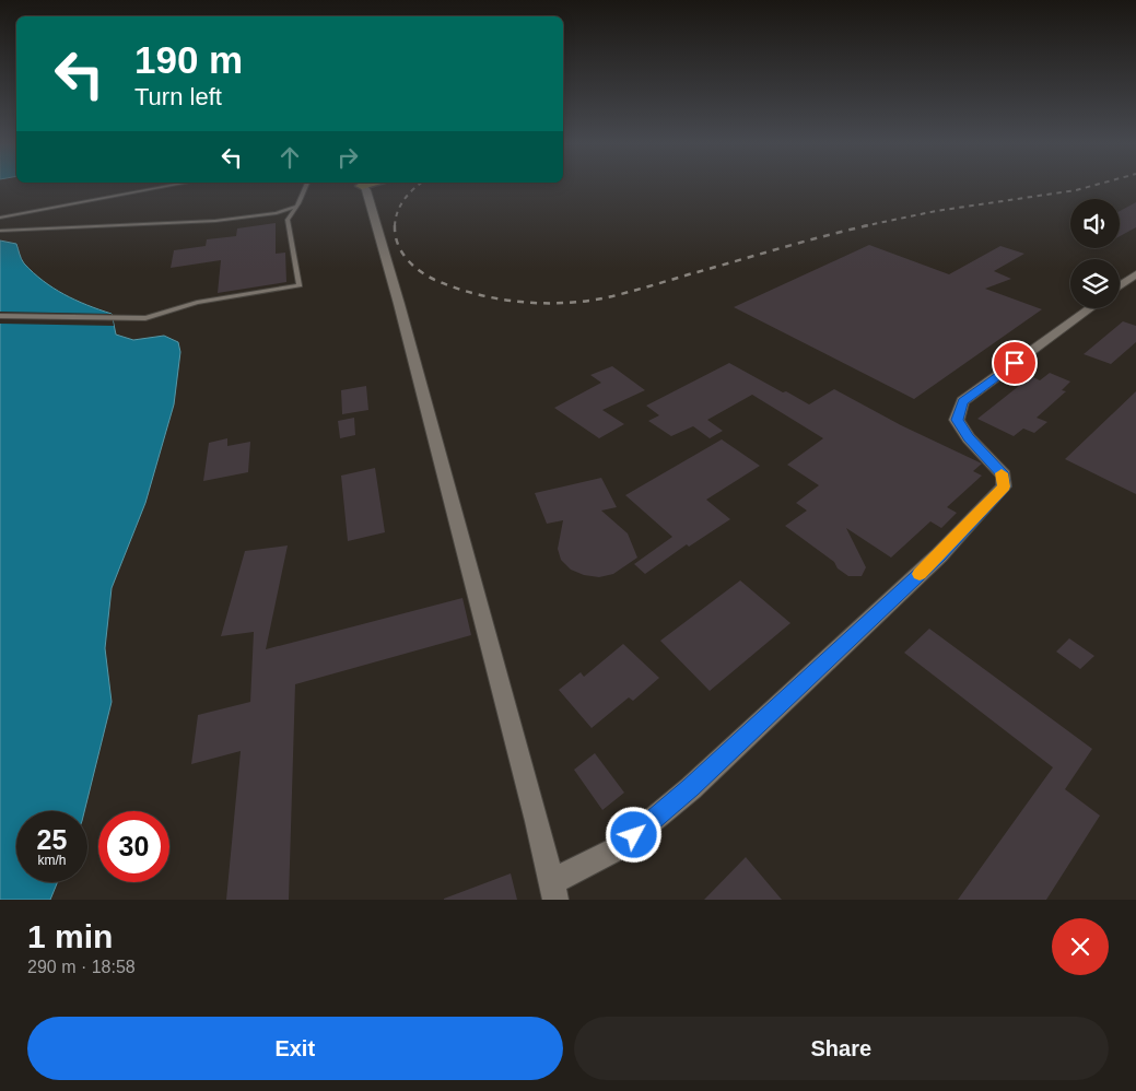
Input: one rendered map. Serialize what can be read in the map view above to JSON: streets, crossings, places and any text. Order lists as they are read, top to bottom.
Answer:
{
  "page": {
    "turn": ["190 m", "Turn left"],
    "speed": "25 km/h",
    "limit": "30",
    "heading": ["1 min", "290 m · 18:58"],
    "buttons": ["Exit", "Share"]
  }
}
